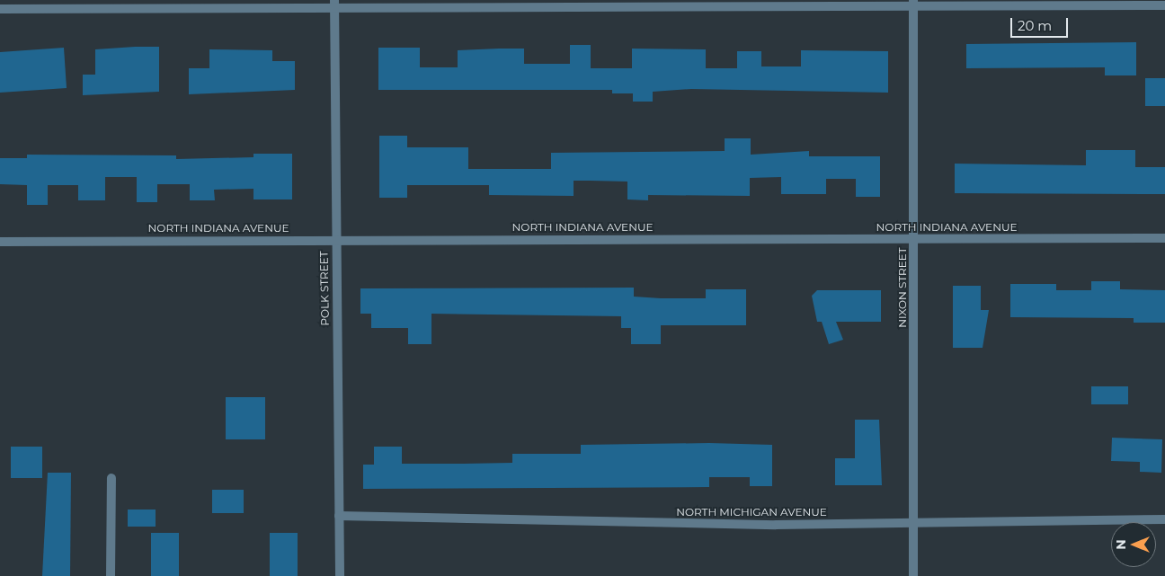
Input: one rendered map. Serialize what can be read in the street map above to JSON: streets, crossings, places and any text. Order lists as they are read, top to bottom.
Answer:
{
  "streets": {
    "street": [
      "NORTH INDIANA AVENUE",
      "NIXON STREET",
      "POLK STREET",
      "NORTH MICHIGAN AVENUE"
    ]
  },
  "crossings": [
    ["NORTH INDIANA AVENUE", "NIXON STREET"],
    ["NORTH INDIANA AVENUE", "POLK STREET"],
    ["NIXON STREET", "NORTH MICHIGAN AVENUE"],
    ["POLK STREET", "NORTH MICHIGAN AVENUE"]
  ],
  "scale_bar": "20 m",
  "north": "left"
}
